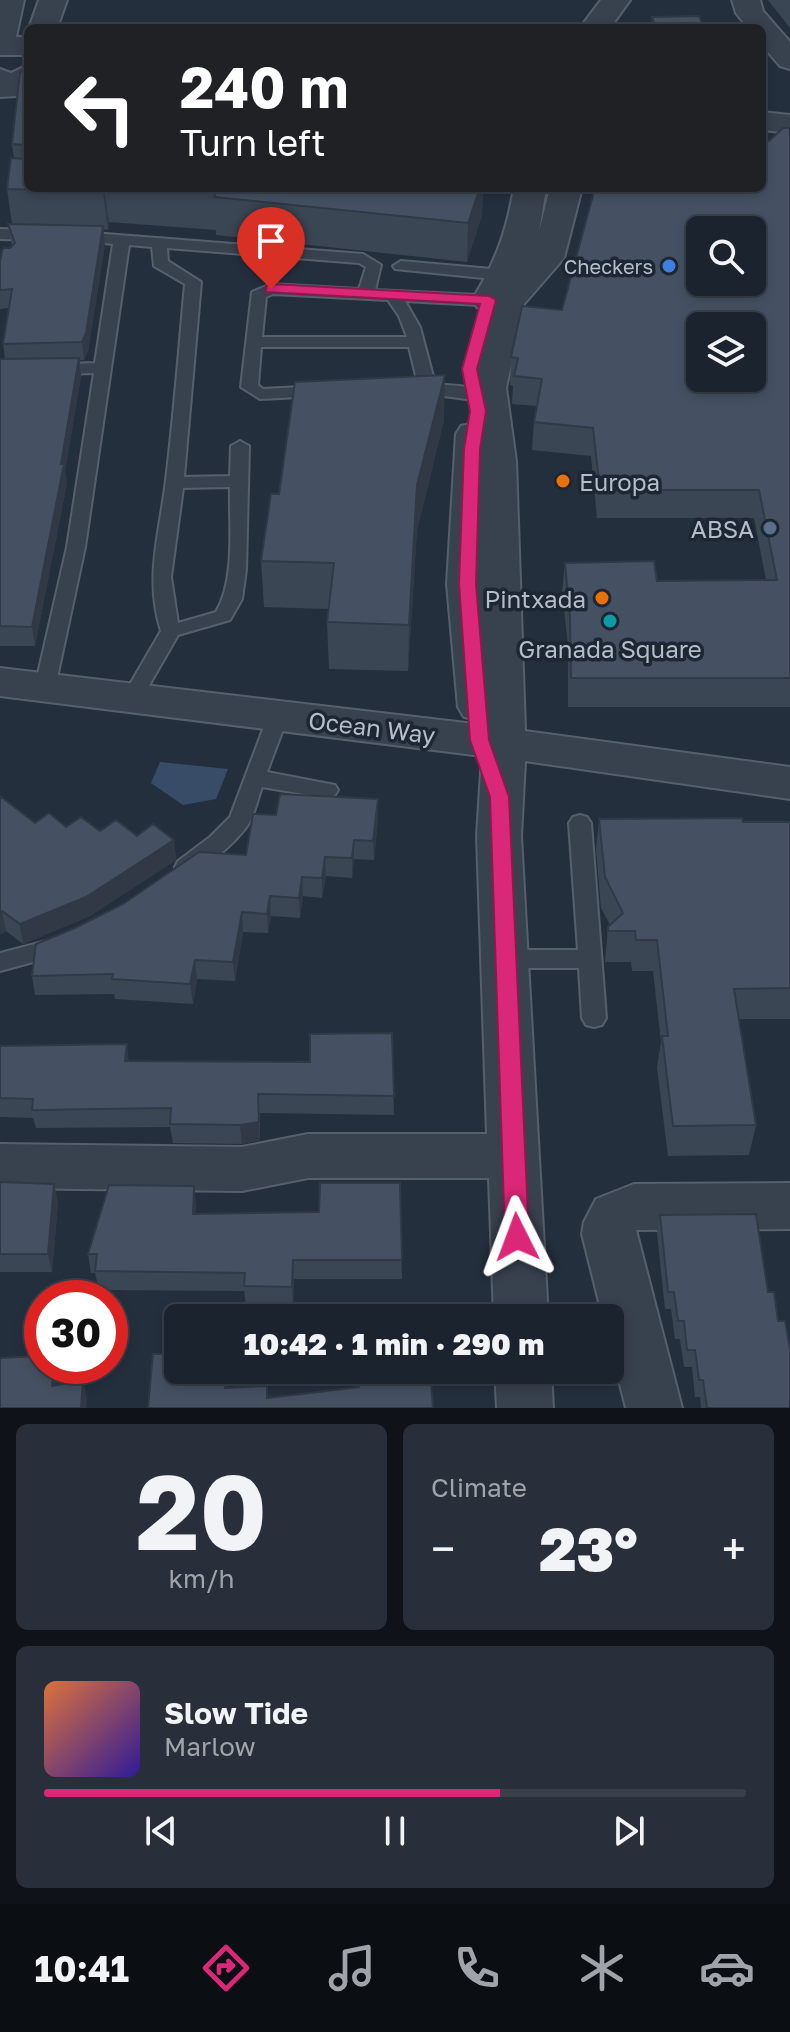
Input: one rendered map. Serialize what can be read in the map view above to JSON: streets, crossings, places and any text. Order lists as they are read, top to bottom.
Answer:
{
  "streets": {
    "street": ["Ocean Way"]
  },
  "places": [
    "Checkers",
    "Europa",
    "ABSA",
    "Pintxada",
    "Granada Square"
  ],
  "page": {
    "turn": ["240 m", "Turn left"],
    "limit": "30",
    "trip": "10:42 · 1 min · 290 m",
    "tile": [
      ["20", "km/h"],
      "Climate"
    ],
    "heat": ["−", "23°", "+"],
    "song": ["Slow Tide", "Marlow"],
    "tabs": "10:41"
  }
}
